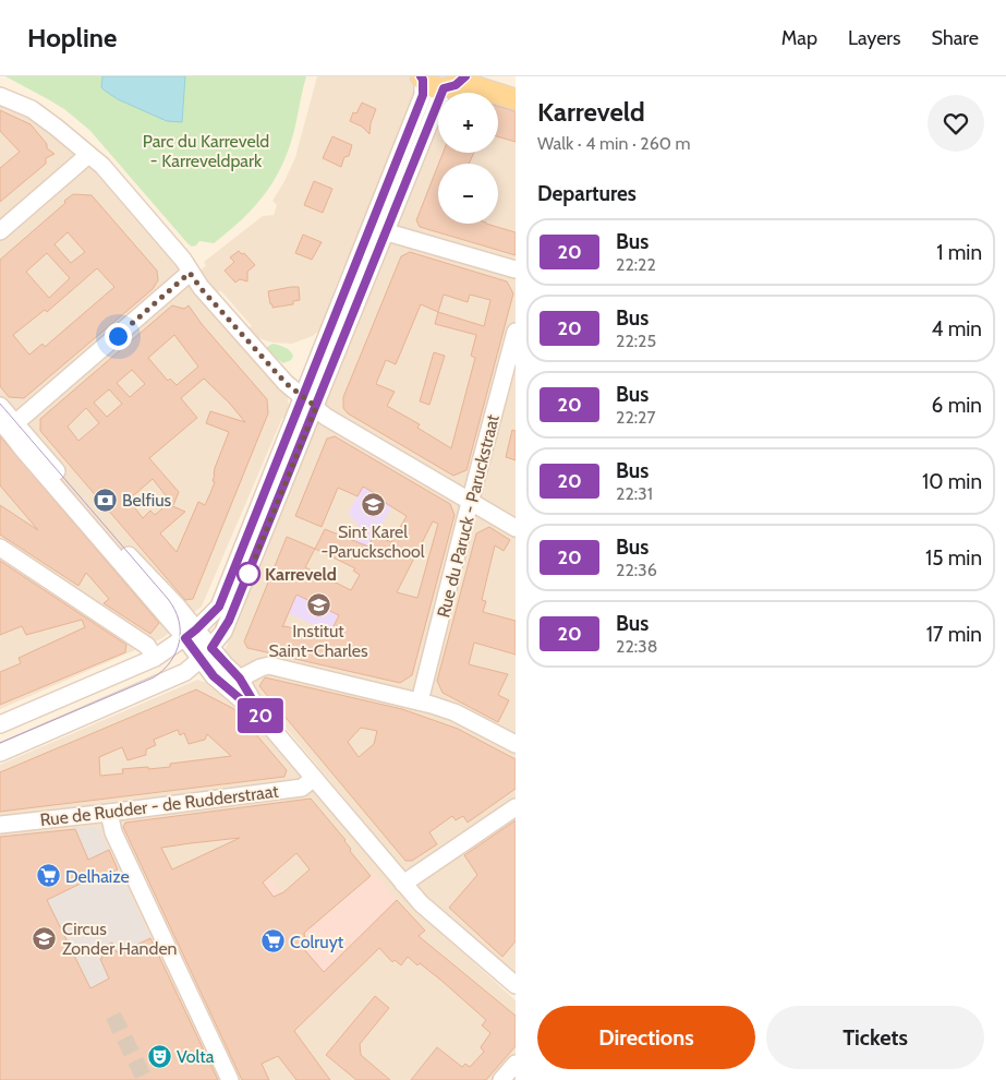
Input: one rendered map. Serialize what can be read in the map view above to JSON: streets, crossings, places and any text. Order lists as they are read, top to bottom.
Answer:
{
  "streets": {
    "street": ["Rue du Paruck - Paruckstraat", "Rue de Rudder - de Rudderstraat"]
  },
  "parks": ["Parc du Karreveld - Karreveldpark"],
  "places": {
    "bank": ["Belfius"],
    "school or university": ["Sint Karel -Paruckschool", "Institut Saint-Charles", "Circus Zonder Handen"],
    "other": ["Karreveld"],
    "supermarket": ["Delhaize", "Colruyt"],
    "theatre": ["Volta"]
  },
  "lines": ["bus line 20"],
  "page": {
    "header": "Hopline",
    "nav": ["Map", "Layers", "Share"],
    "on_map": "20",
    "heading": [
      ["Karreveld", "Walk · 4 min · 260 m"],
      "Departures"
    ],
    "map_buttons": ["+", "−"],
    "list": [
      {
        "mark": "20",
        "name": "Bus",
        "note": "22:22",
        "value": "1 min"
      },
      {
        "mark": "20",
        "name": "Bus",
        "note": "22:25",
        "value": "4 min"
      },
      {
        "mark": "20",
        "name": "Bus",
        "note": "22:27",
        "value": "6 min"
      },
      {
        "mark": "20",
        "name": "Bus",
        "note": "22:31",
        "value": "10 min"
      },
      {
        "mark": "20",
        "name": "Bus",
        "note": "22:36",
        "value": "15 min"
      },
      {
        "mark": "20",
        "name": "Bus",
        "note": "22:38",
        "value": "17 min"
      }
    ],
    "buttons": ["Directions", "Tickets"]
  }
}
